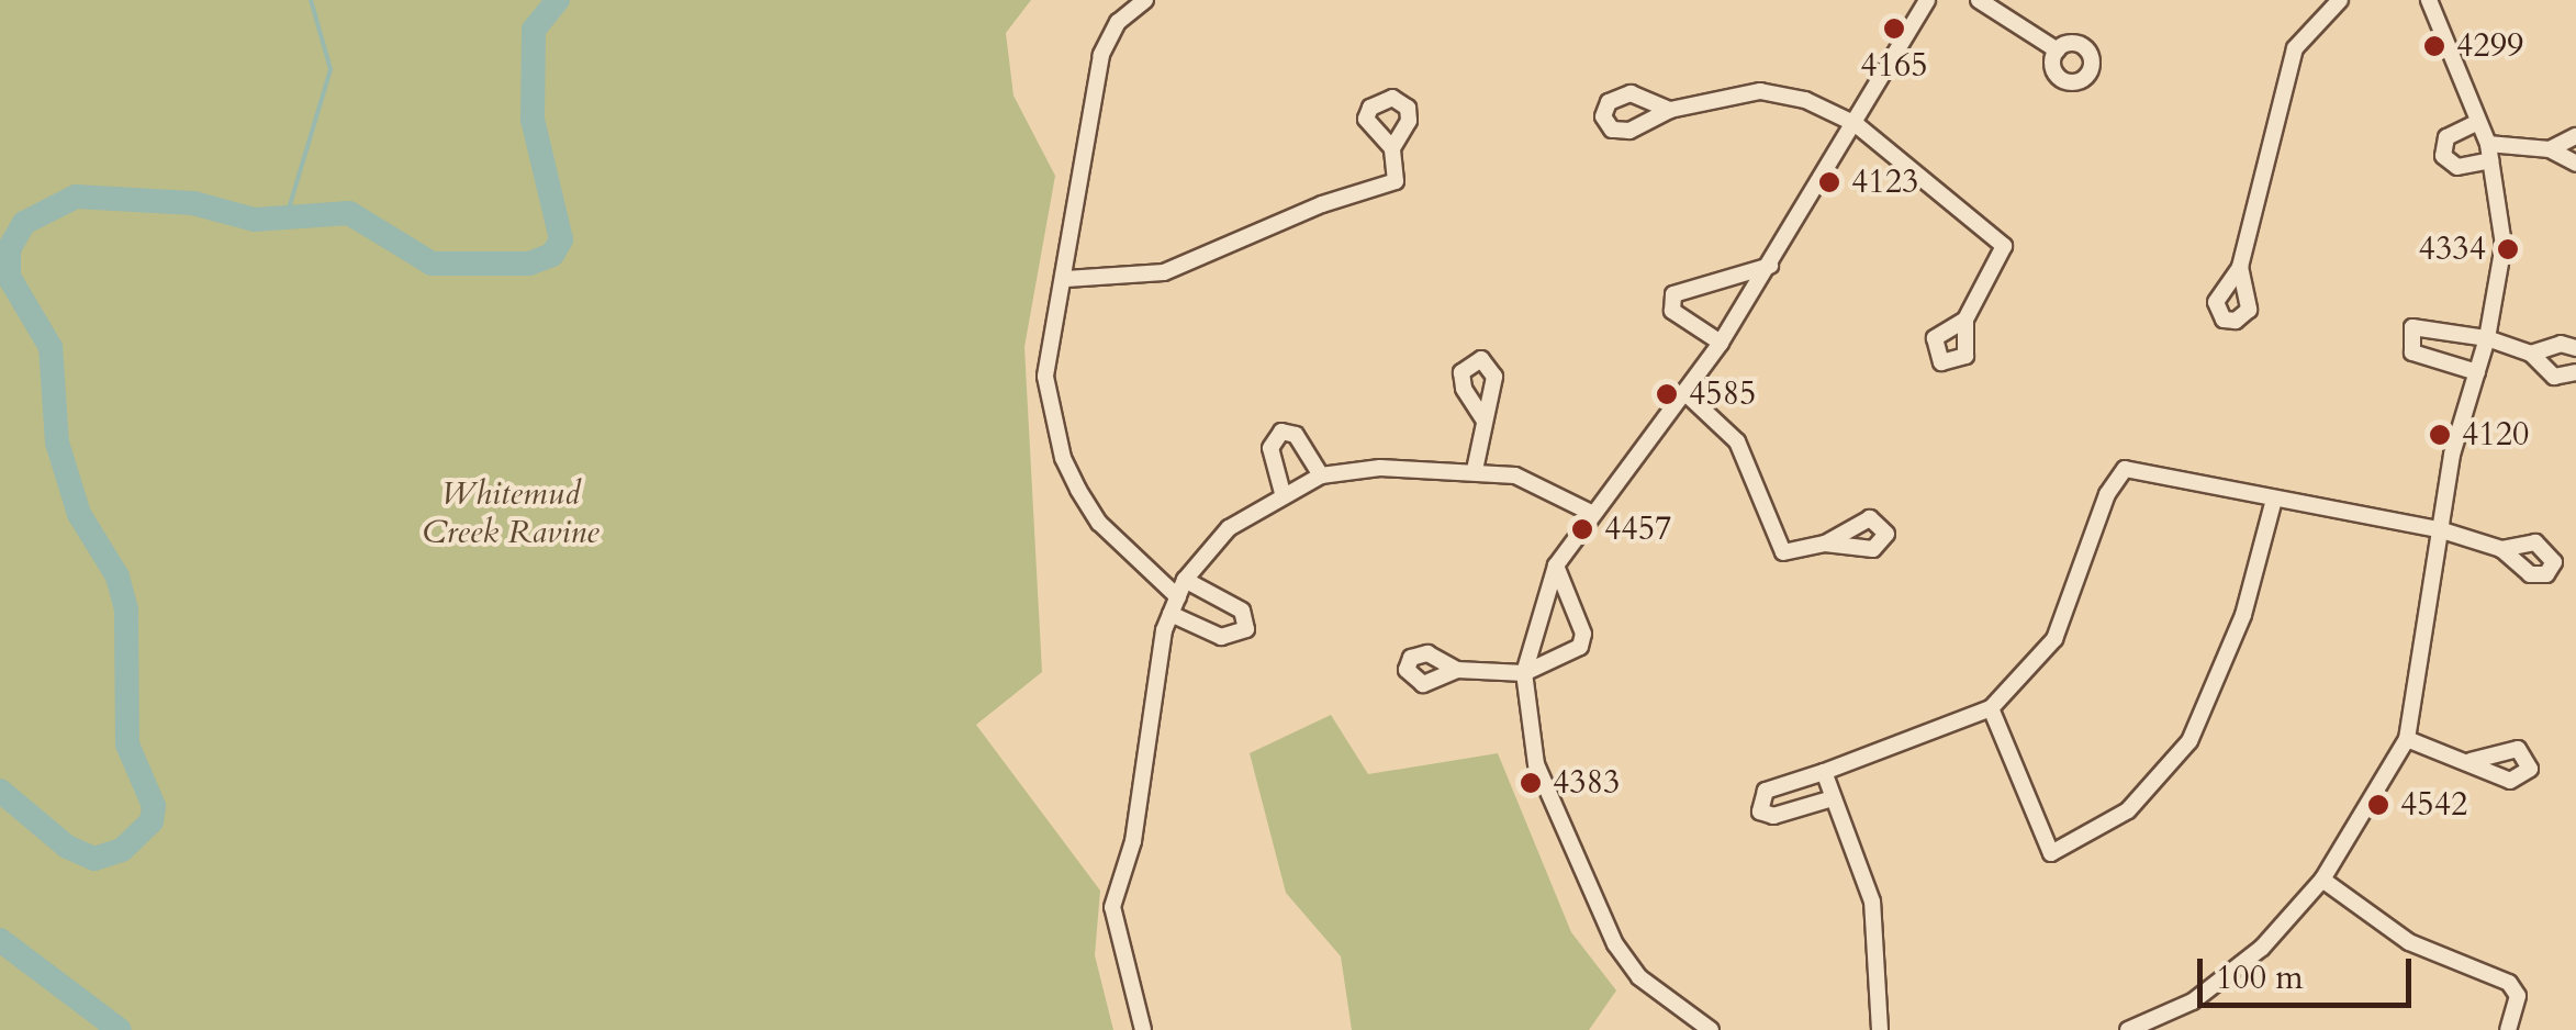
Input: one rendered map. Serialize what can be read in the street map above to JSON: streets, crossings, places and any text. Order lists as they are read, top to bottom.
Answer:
{
  "parks": ["Whitemud Creek Ravine"],
  "places": [
    "4165",
    "4299",
    "4123",
    "4334",
    "4585",
    "4120",
    "4457",
    "4383",
    "4542"
  ],
  "scale_bar": "100 m"
}
